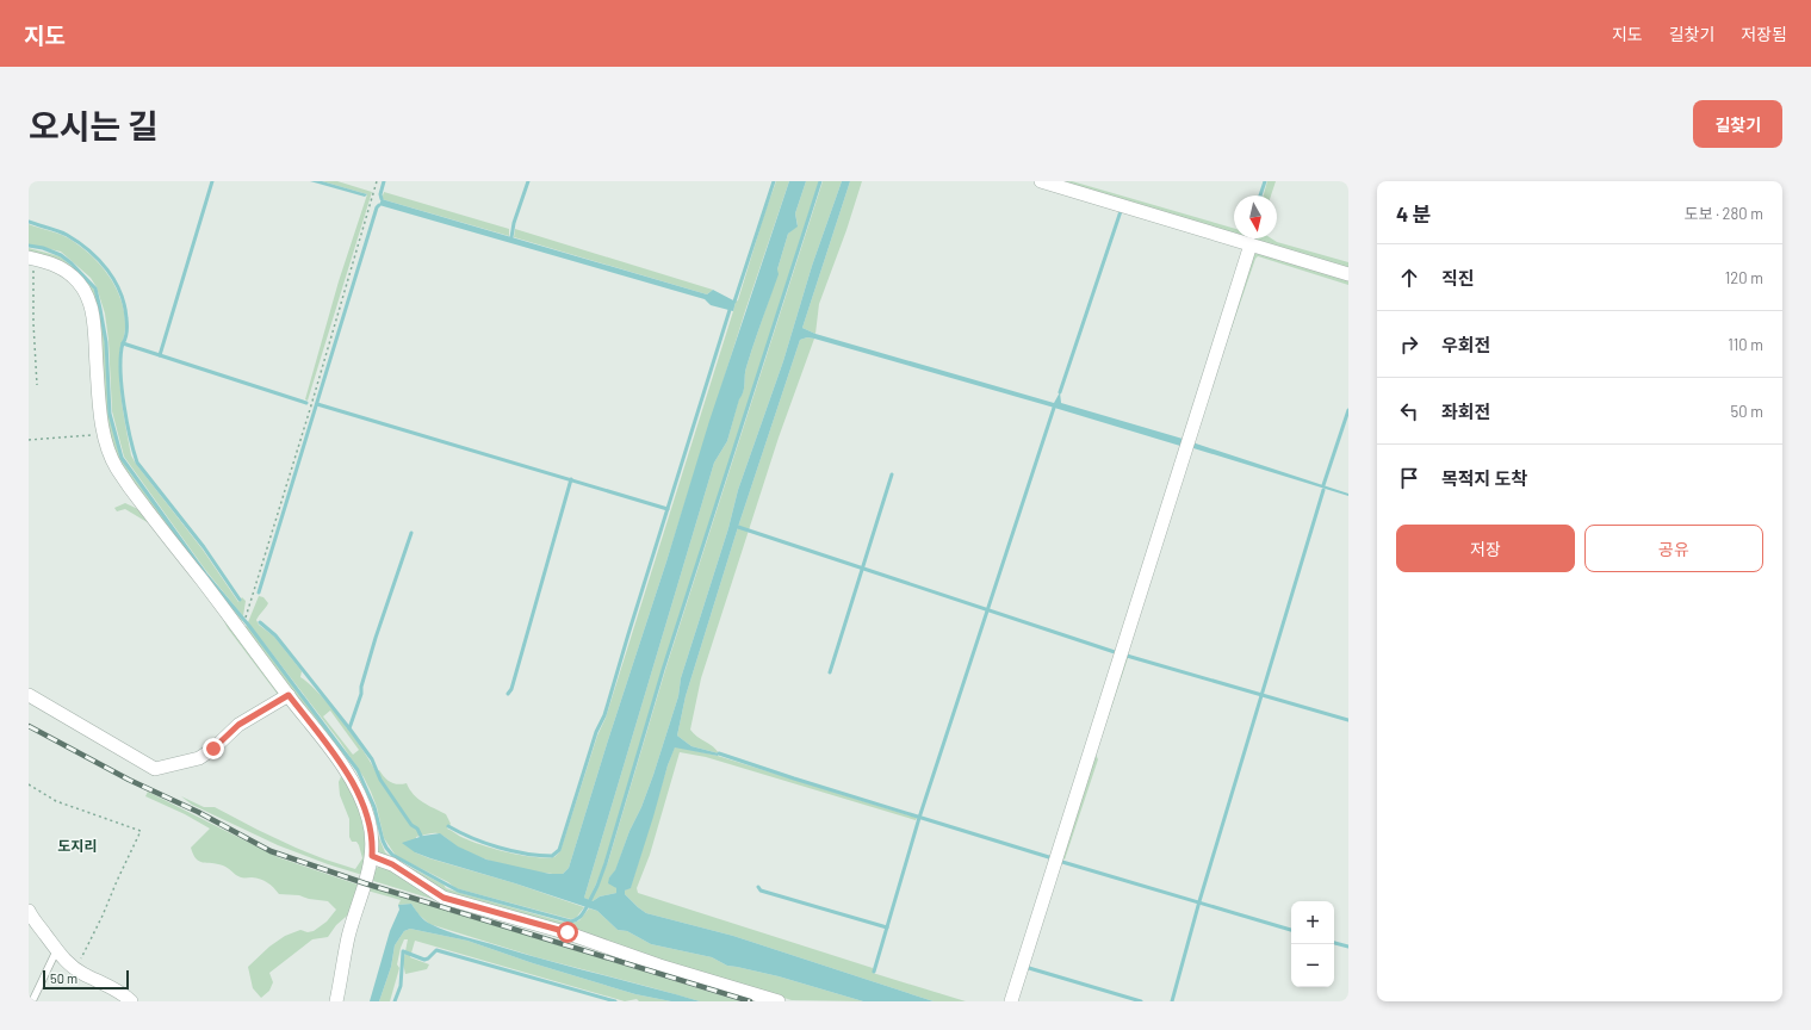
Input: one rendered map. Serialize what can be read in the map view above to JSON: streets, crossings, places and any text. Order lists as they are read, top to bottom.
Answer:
{
  "districts": ["도지리"],
  "scale_bar": "50 m",
  "north": "bottom",
  "page": {
    "header": "지도",
    "nav": ["지도", "길찾기", "저장됨"],
    "title": "오시는 길",
    "buttons": [
      "길찾기",
      ["저장", "공유"]
    ],
    "heading": ["4 분", "도보 · 280 m"],
    "list": [
      ["직진", "120 m"],
      ["우회전", "110 m"],
      ["좌회전", "50 m"],
      "목적지 도착"
    ],
    "map_buttons": ["+", "−"],
    "scale": "50 m"
  }
}
